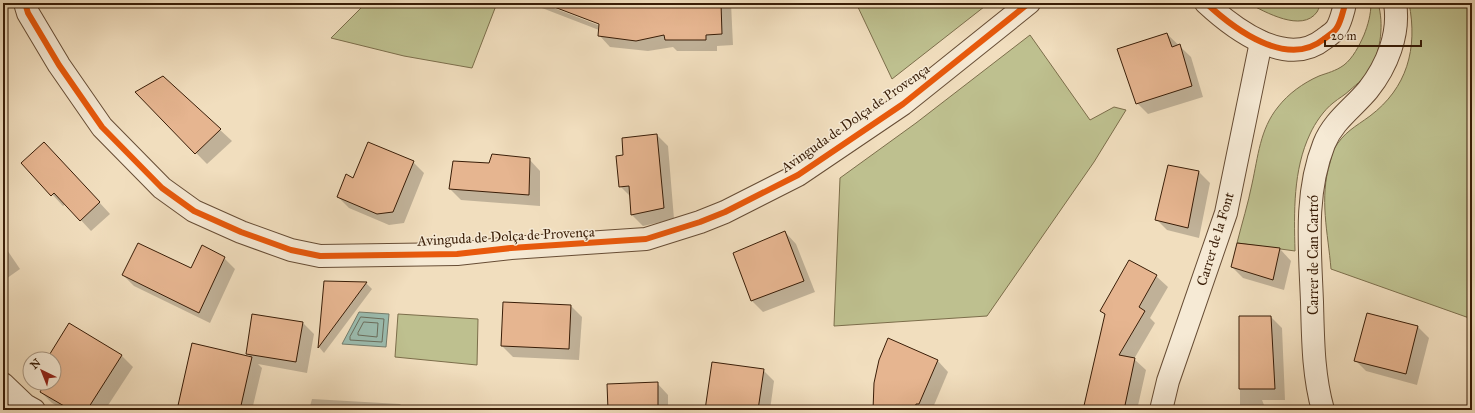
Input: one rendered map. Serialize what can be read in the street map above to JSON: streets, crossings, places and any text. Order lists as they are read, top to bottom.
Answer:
{
  "streets": {
    "street": ["Avinguda de Dolça de Provença", "Carrer de la Font", "Carrer de Can Cartró"]
  },
  "scale_bar": "20 m",
  "north": "top left"
}
